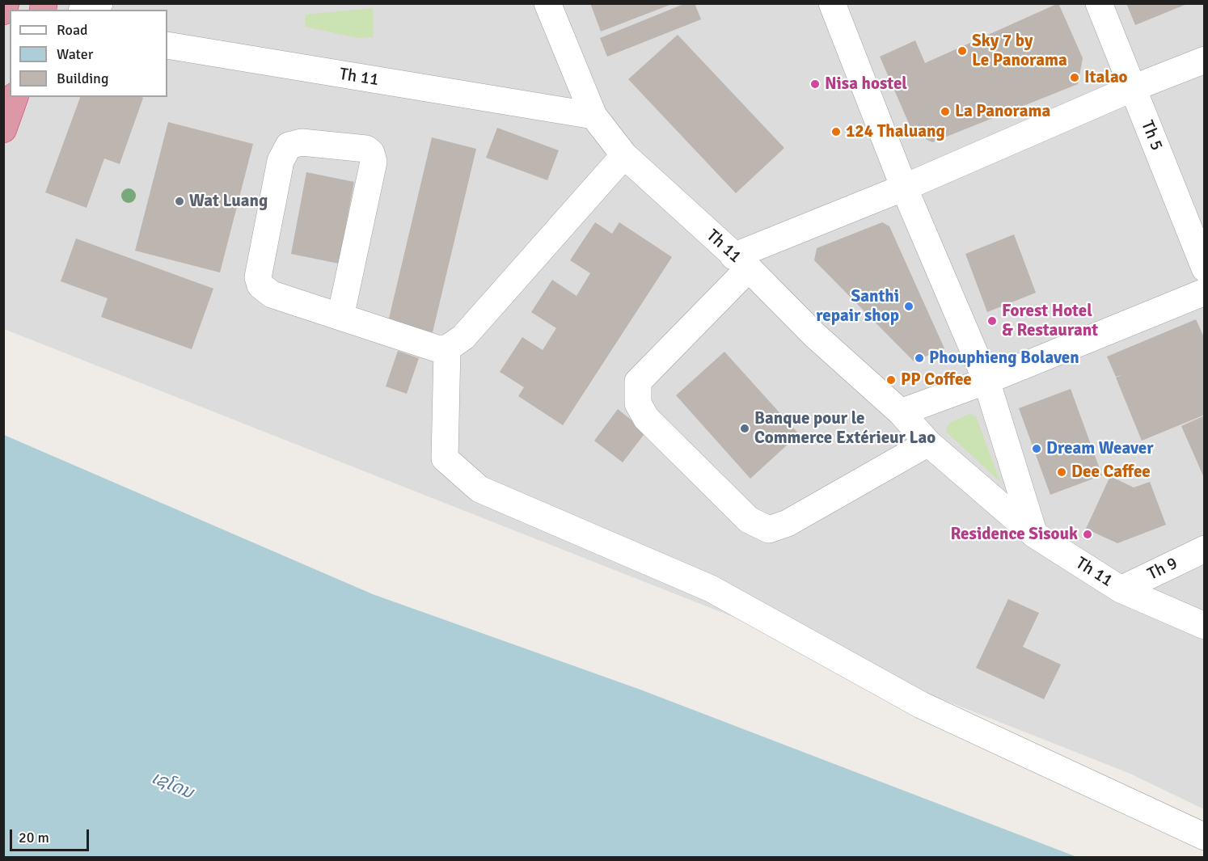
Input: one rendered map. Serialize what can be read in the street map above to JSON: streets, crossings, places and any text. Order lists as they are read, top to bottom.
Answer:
{
  "streets": {
    "street": ["Th 11", "Th 5", "Th 9"]
  },
  "crossings": [
    ["Th 11", "Th 9"]
  ],
  "water": ["ເຊໂດນ"],
  "places": [
    "Sky 7 by Le Panorama",
    "Italao",
    "Nisa hostel",
    "La Panorama",
    "124 Thaluang",
    "Wat Luang",
    "Santhi repair shop",
    "Forest Hotel & Restaurant",
    "Phouphieng Bolaven",
    "PP Coffee",
    "Banque pour le Commerce Extérieur Lao",
    "Dream Weaver",
    "Dee Caffee",
    "Residence Sisouk"
  ],
  "legend": ["Road", "Water", "Building"],
  "scale_bar": "20 m"
}
